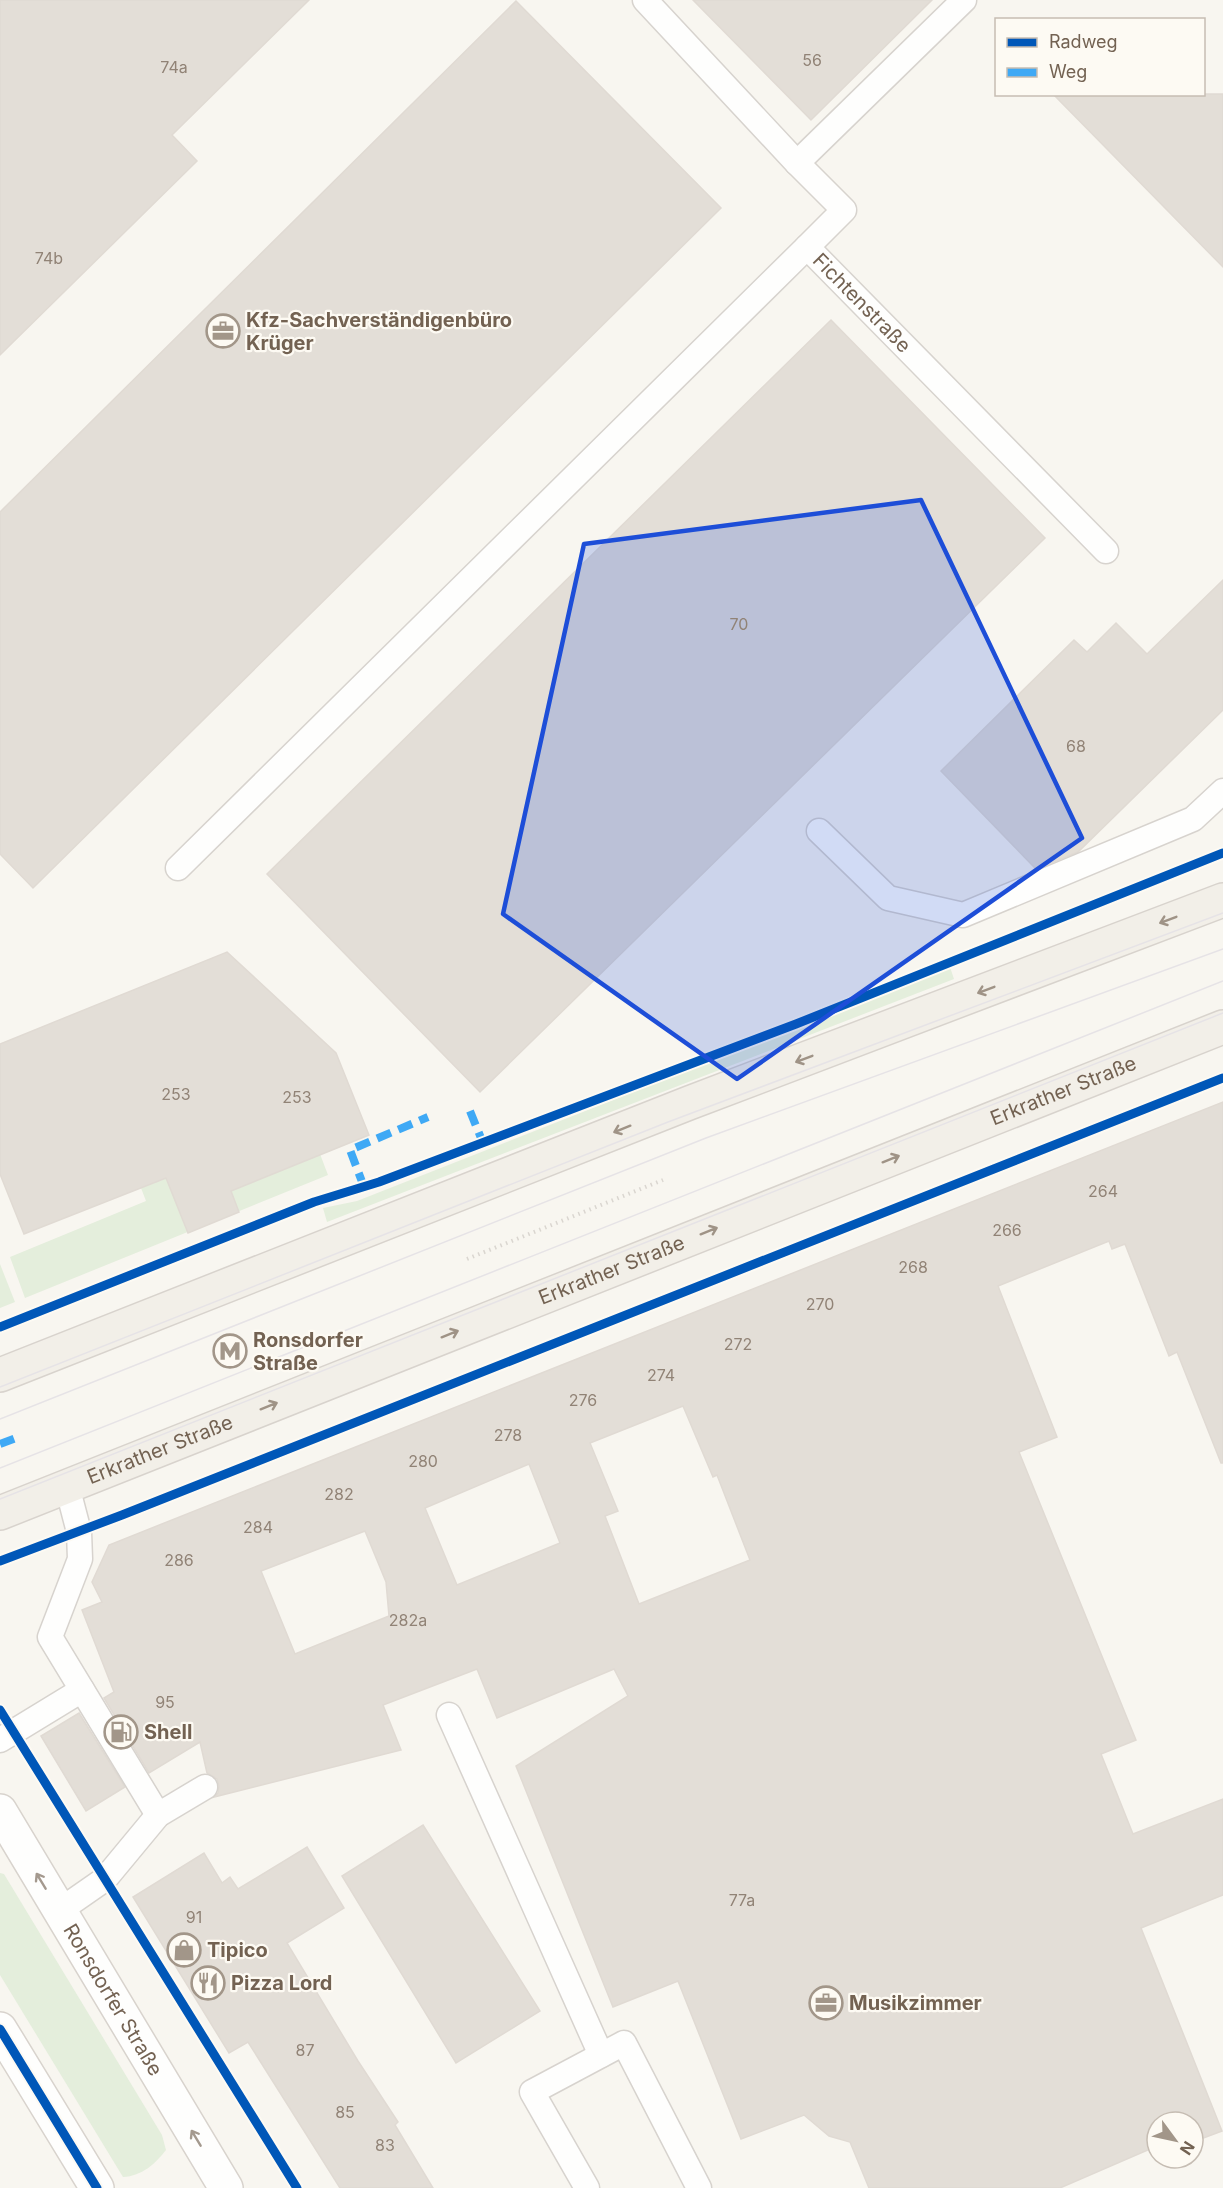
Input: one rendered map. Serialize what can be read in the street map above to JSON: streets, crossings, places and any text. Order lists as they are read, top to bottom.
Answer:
{
  "streets": {
    "main road": ["Erkrather Straße", "Ronsdorfer Straße"],
    "lane": ["Fichtenstraße"]
  },
  "places": {
    "office": ["Kfz-Sachverständigenbüro Krüger", "Musikzimmer"],
    "metro station": ["Ronsdorfer Straße"],
    "fuel station": ["Shell"],
    "shop": ["Tipico"],
    "restaurant": ["Pizza Lord"]
  },
  "house_numbers": [
    "56",
    "74a",
    "74b",
    "70",
    "68",
    "253",
    "253",
    "264",
    "266",
    "268",
    "270",
    "272",
    "274",
    "276",
    "278",
    "280",
    "282",
    "284",
    "286",
    "282a",
    "95",
    "77a",
    "91",
    "87",
    "85",
    "83"
  ],
  "legend": ["Radweg", "Weg"],
  "north": "bottom right"
}
